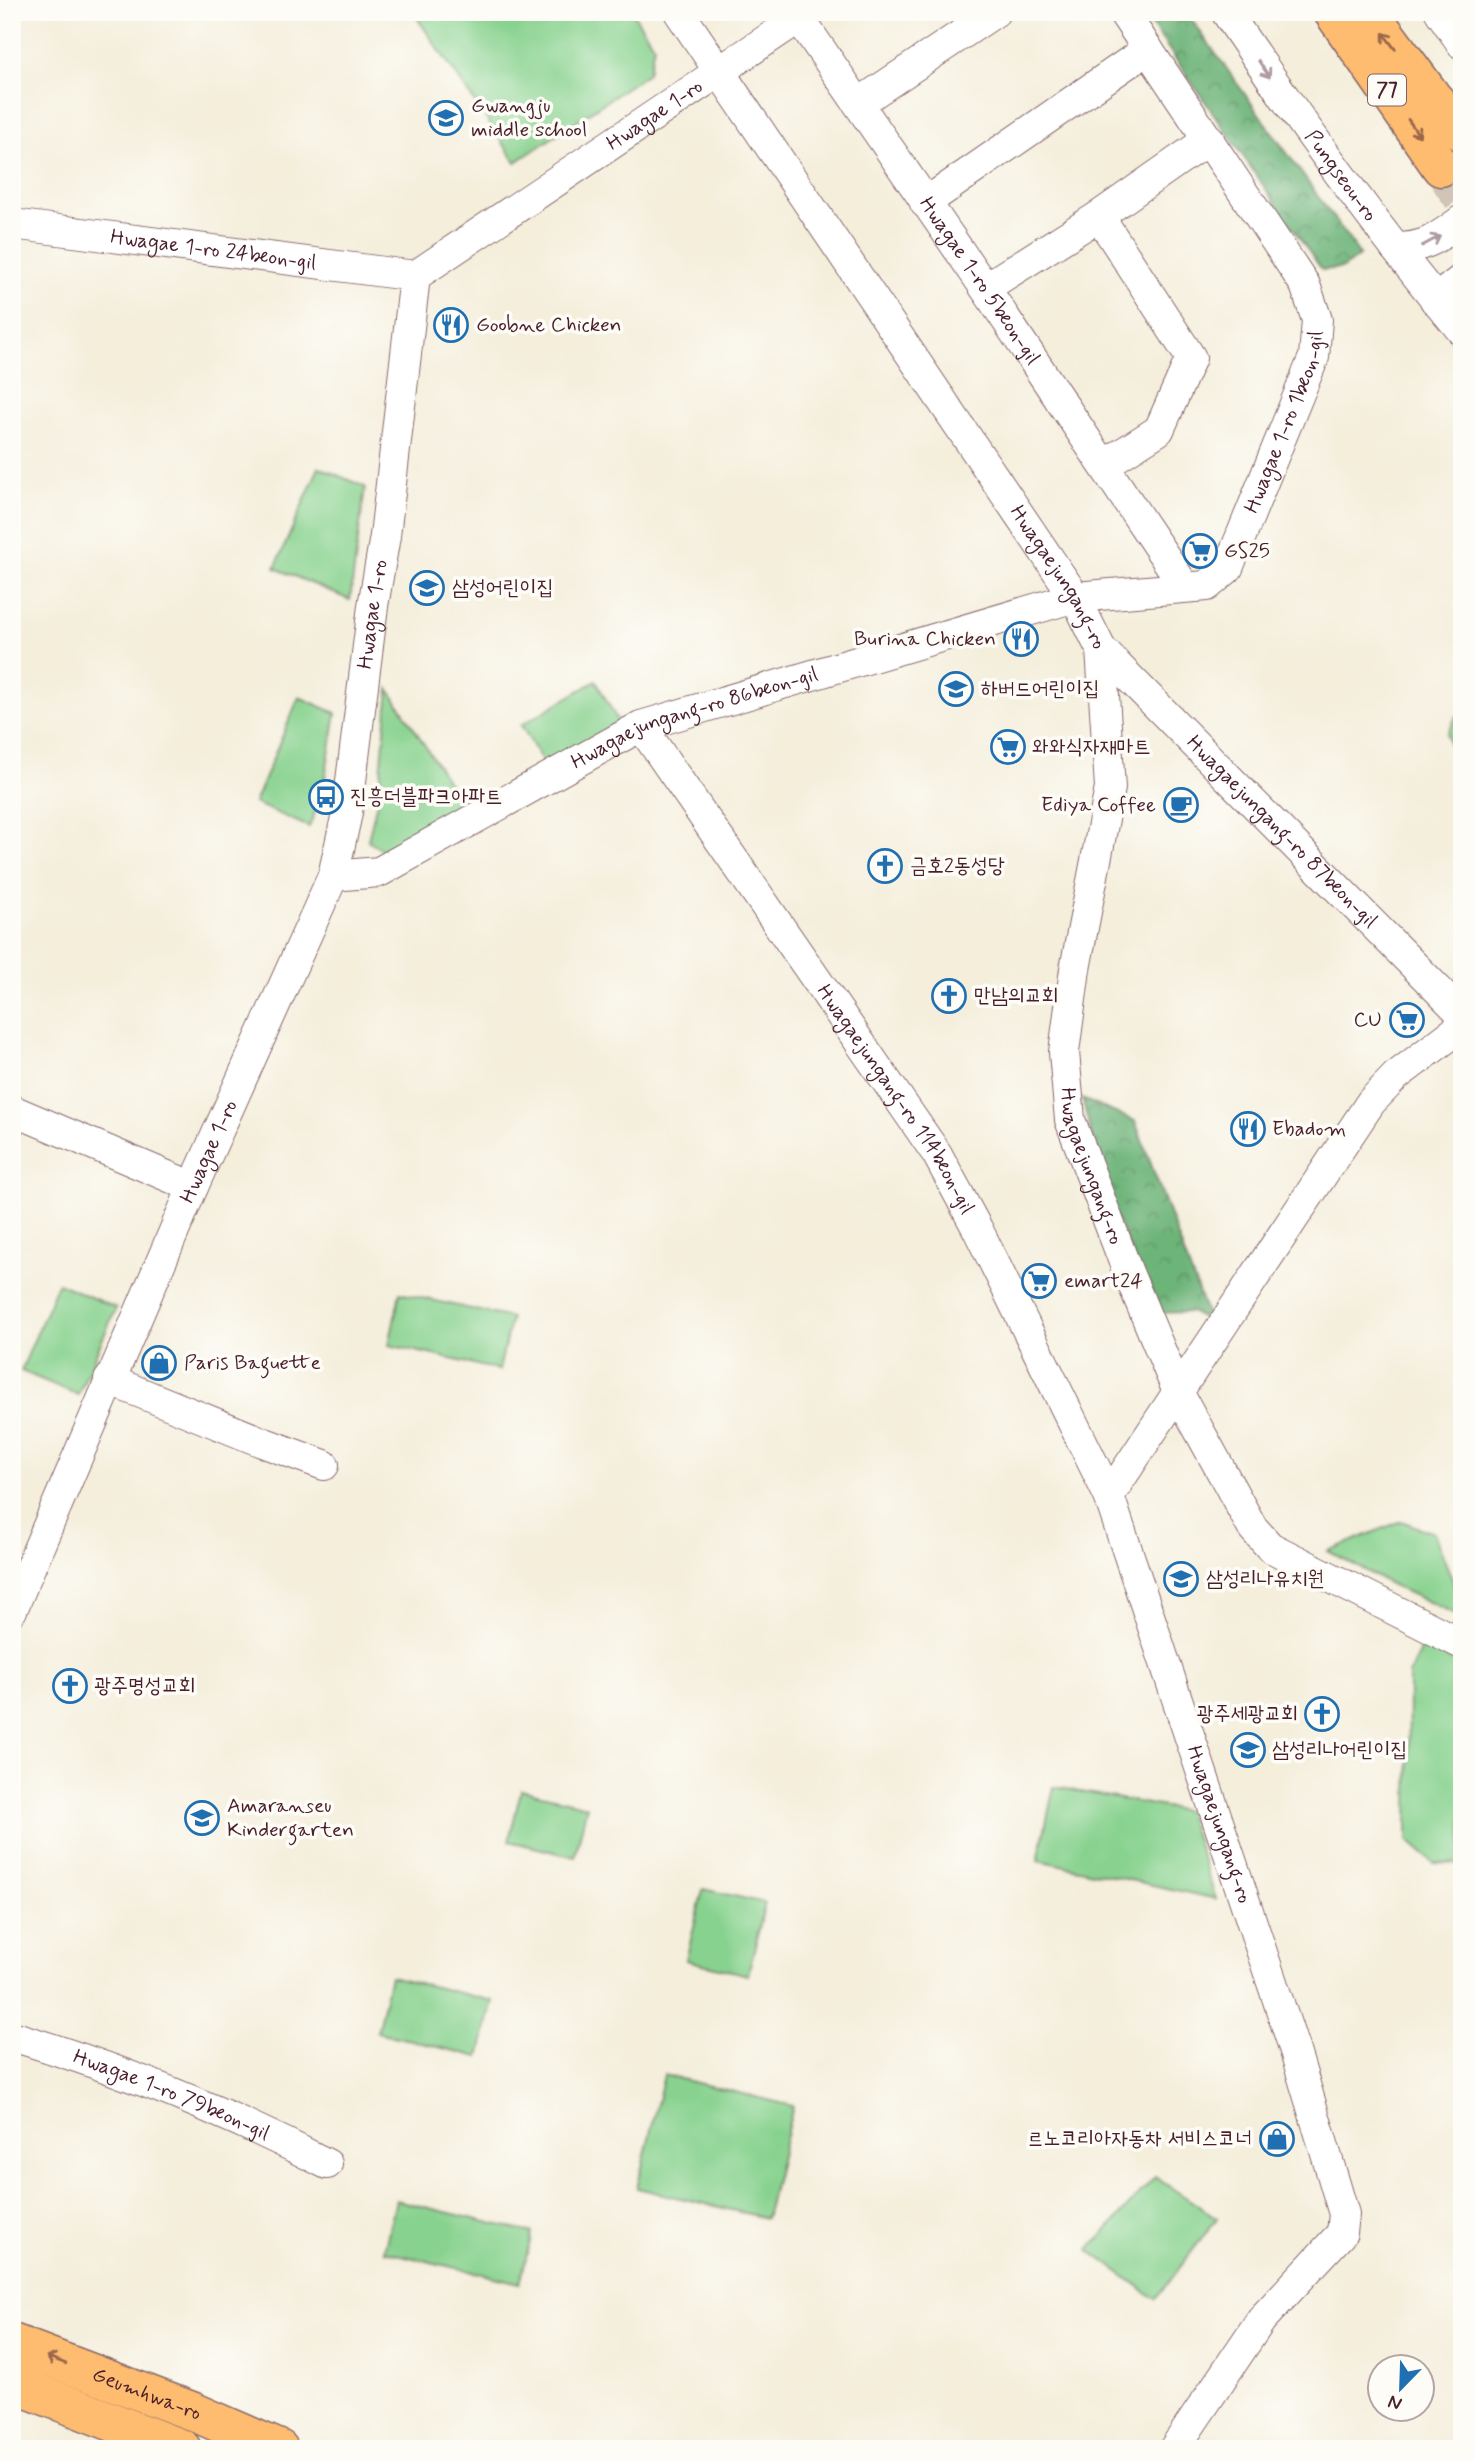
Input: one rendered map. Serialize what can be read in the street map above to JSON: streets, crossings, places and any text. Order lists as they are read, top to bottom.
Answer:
{
  "streets": {
    "main road": ["77", "Geumhwa-ro"],
    "street": [
      "Hwagae 1-ro",
      "Pungseou-ro",
      "Hwagae 1-ro 24beon-gil",
      "Hwagae 1-ro 5beon-gil",
      "Hwagae 1-ro 1beon-gil",
      "Hwagaejungang-ro",
      "Hwagaejungang-ro 86beon-gil",
      "Hwagaejungang-ro 87beon-gil",
      "Hwagaejungang-ro 114beon-gil",
      "Hwagae 1-ro 79beon-gil"
    ]
  },
  "crossings": [
    ["Hwagae 1-ro", "Hwagae 1-ro 24beon-gil"],
    ["Hwagae 1-ro", "Hwagae 1-ro 5beon-gil"],
    ["Hwagae 1-ro", "Hwagaejungang-ro"],
    ["Hwagae 1-ro", "Hwagaejungang-ro 86beon-gil"],
    ["Hwagae 1-ro 5beon-gil", "Hwagae 1-ro 1beon-gil"],
    ["Hwagae 1-ro 1beon-gil", "Hwagaejungang-ro"],
    ["Hwagae 1-ro 1beon-gil", "Hwagaejungang-ro 86beon-gil"],
    ["Hwagaejungang-ro", "Hwagaejungang-ro 86beon-gil"],
    ["Hwagaejungang-ro", "Hwagaejungang-ro 87beon-gil"],
    ["Hwagaejungang-ro", "Hwagaejungang-ro 114beon-gil"],
    ["Hwagaejungang-ro 86beon-gil", "Hwagaejungang-ro 114beon-gil"]
  ],
  "one_way": ["Pungseou-ro"],
  "places": {
    "school or university": [
      "Gwangju middle school",
      "삼성어린이집",
      "하버드어린이집",
      "삼성리나유치원",
      "삼성리나어린이집",
      "Amaranseu Kindergarten"
    ],
    "restaurant": ["Goobne Chicken", "Burina Chicken", "Ebadom"],
    "supermarket": [
      "GS25",
      "와와식자재마트",
      "CU",
      "emart24"
    ],
    "bus stop": ["진흥더블파크아파트"],
    "cafe": ["Ediya Coffee"],
    "church": [
      "금호2동성당",
      "만남의교회",
      "광주명성교회",
      "광주세광교회"
    ],
    "shop": ["Paris Baguette", "르노코리아자동차 서비스코너"]
  },
  "north": "bottom left"
}
